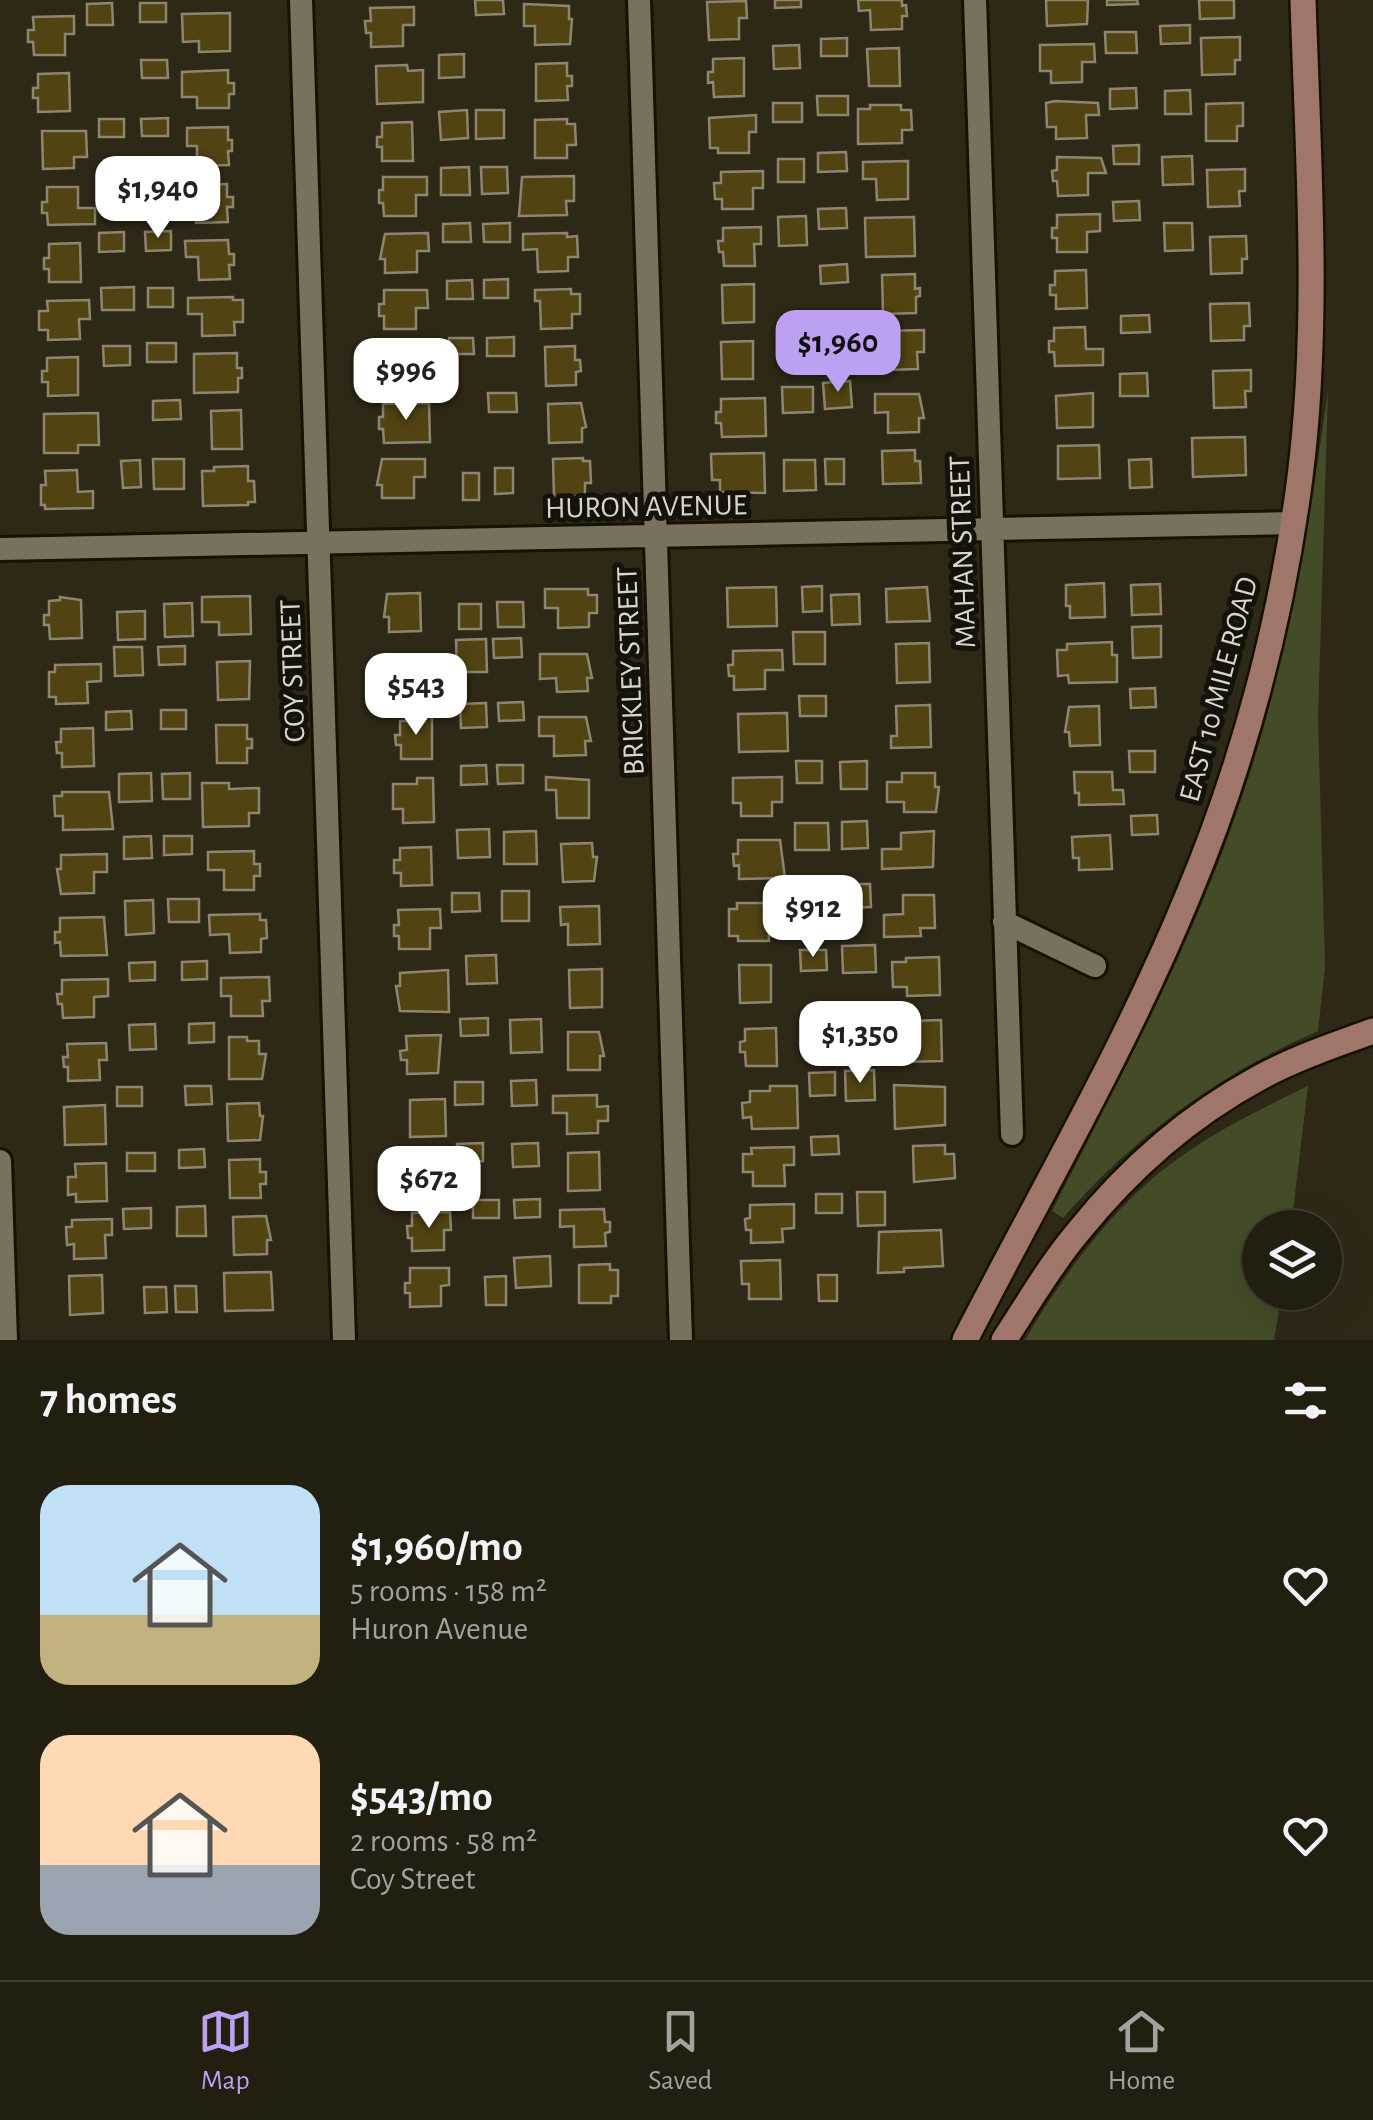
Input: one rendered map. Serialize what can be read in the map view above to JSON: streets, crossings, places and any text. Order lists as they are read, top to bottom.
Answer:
{
  "streets": {
    "main road": ["EAST 10 MILE ROAD"],
    "street": [
      "HURON AVENUE",
      "MAHAN STREET",
      "COY STREET",
      "BRICKLEY STREET"
    ]
  },
  "crossings": [
    ["HURON AVENUE", "MAHAN STREET"],
    ["HURON AVENUE", "COY STREET"],
    ["HURON AVENUE", "BRICKLEY STREET"],
    ["HURON AVENUE", "EAST 10 MILE ROAD"]
  ],
  "page": {
    "price": [
      "$1,940",
      "$1,960",
      "$996",
      "$543",
      "$912",
      "$1,350",
      "$672"
    ],
    "heading": "7 homes",
    "list": [
      {
        "name": "$1,960/mo",
        "note": "5 rooms · 158 m² · Huron Avenue"
      },
      {
        "name": "$543/mo",
        "note": "2 rooms · 58 m² · Coy Street"
      }
    ],
    "tabs": ["Map", "Saved", "Home"]
  }
}
